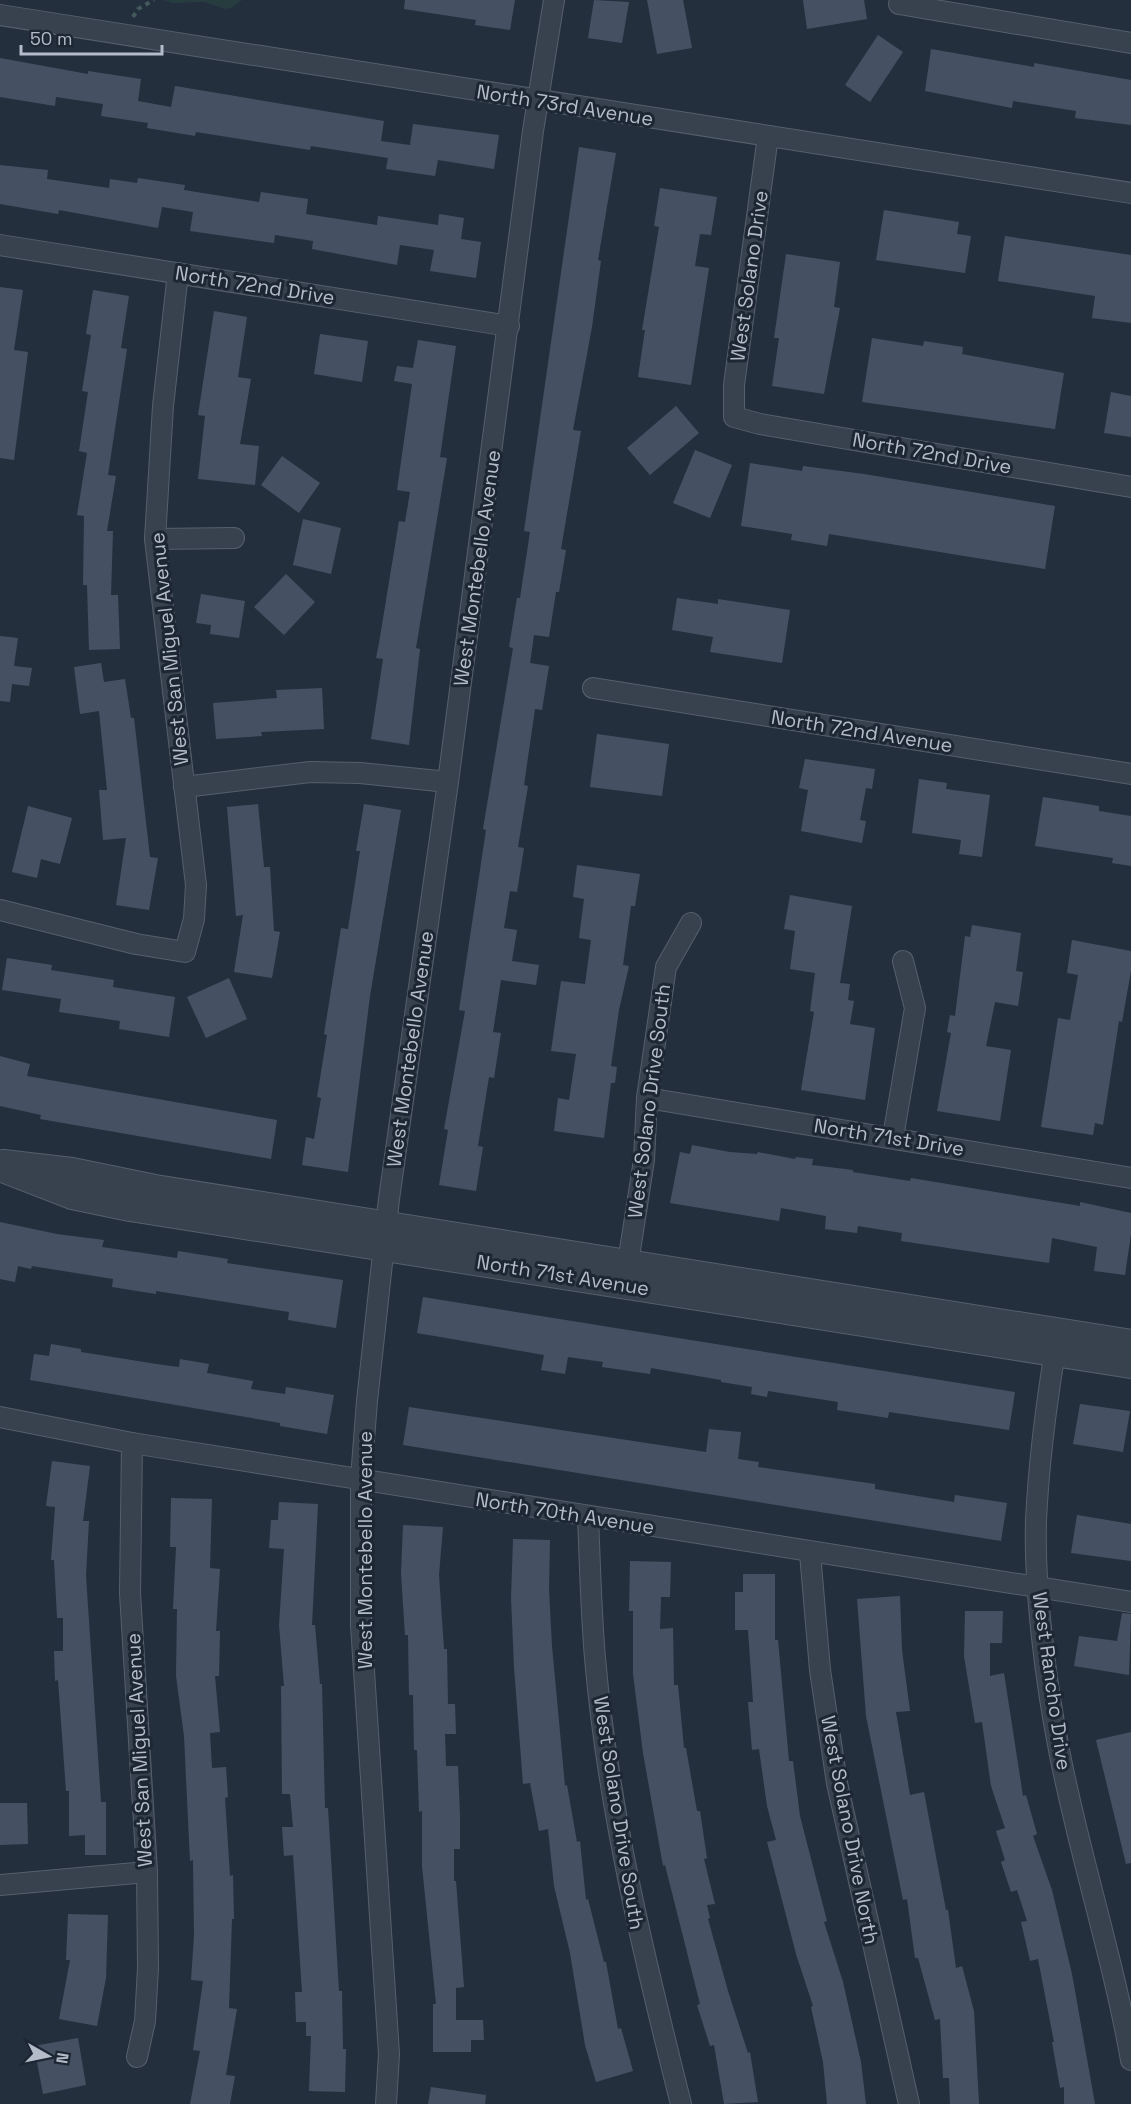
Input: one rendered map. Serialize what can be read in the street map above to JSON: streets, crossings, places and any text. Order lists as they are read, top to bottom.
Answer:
{
  "streets": {
    "street": [
      "North 73rd Avenue",
      "West Solano Drive",
      "North 72nd Drive",
      "West Montebello Avenue",
      "West San Miguel Avenue",
      "North 72nd Avenue",
      "West Solano Drive South",
      "North 71st Drive",
      "North 71st Avenue",
      "North 70th Avenue",
      "West Rancho Drive",
      "West Solano Drive North"
    ]
  },
  "crossings": [
    ["North 73rd Avenue", "West Solano Drive"],
    ["North 73rd Avenue", "West Montebello Avenue"],
    ["West Solano Drive", "North 72nd Drive"],
    ["North 72nd Drive", "West Montebello Avenue"],
    ["North 72nd Drive", "West San Miguel Avenue"],
    ["West Montebello Avenue", "North 71st Avenue"],
    ["West Montebello Avenue", "North 70th Avenue"],
    ["West San Miguel Avenue", "North 70th Avenue"],
    ["West Solano Drive South", "North 71st Drive"],
    ["West Solano Drive South", "North 71st Avenue"],
    ["West Solano Drive South", "North 70th Avenue"],
    ["North 71st Avenue", "West Rancho Drive"],
    ["North 70th Avenue", "West Rancho Drive"],
    ["North 70th Avenue", "West Solano Drive North"]
  ],
  "scale_bar": "50 m",
  "north": "right"
}
